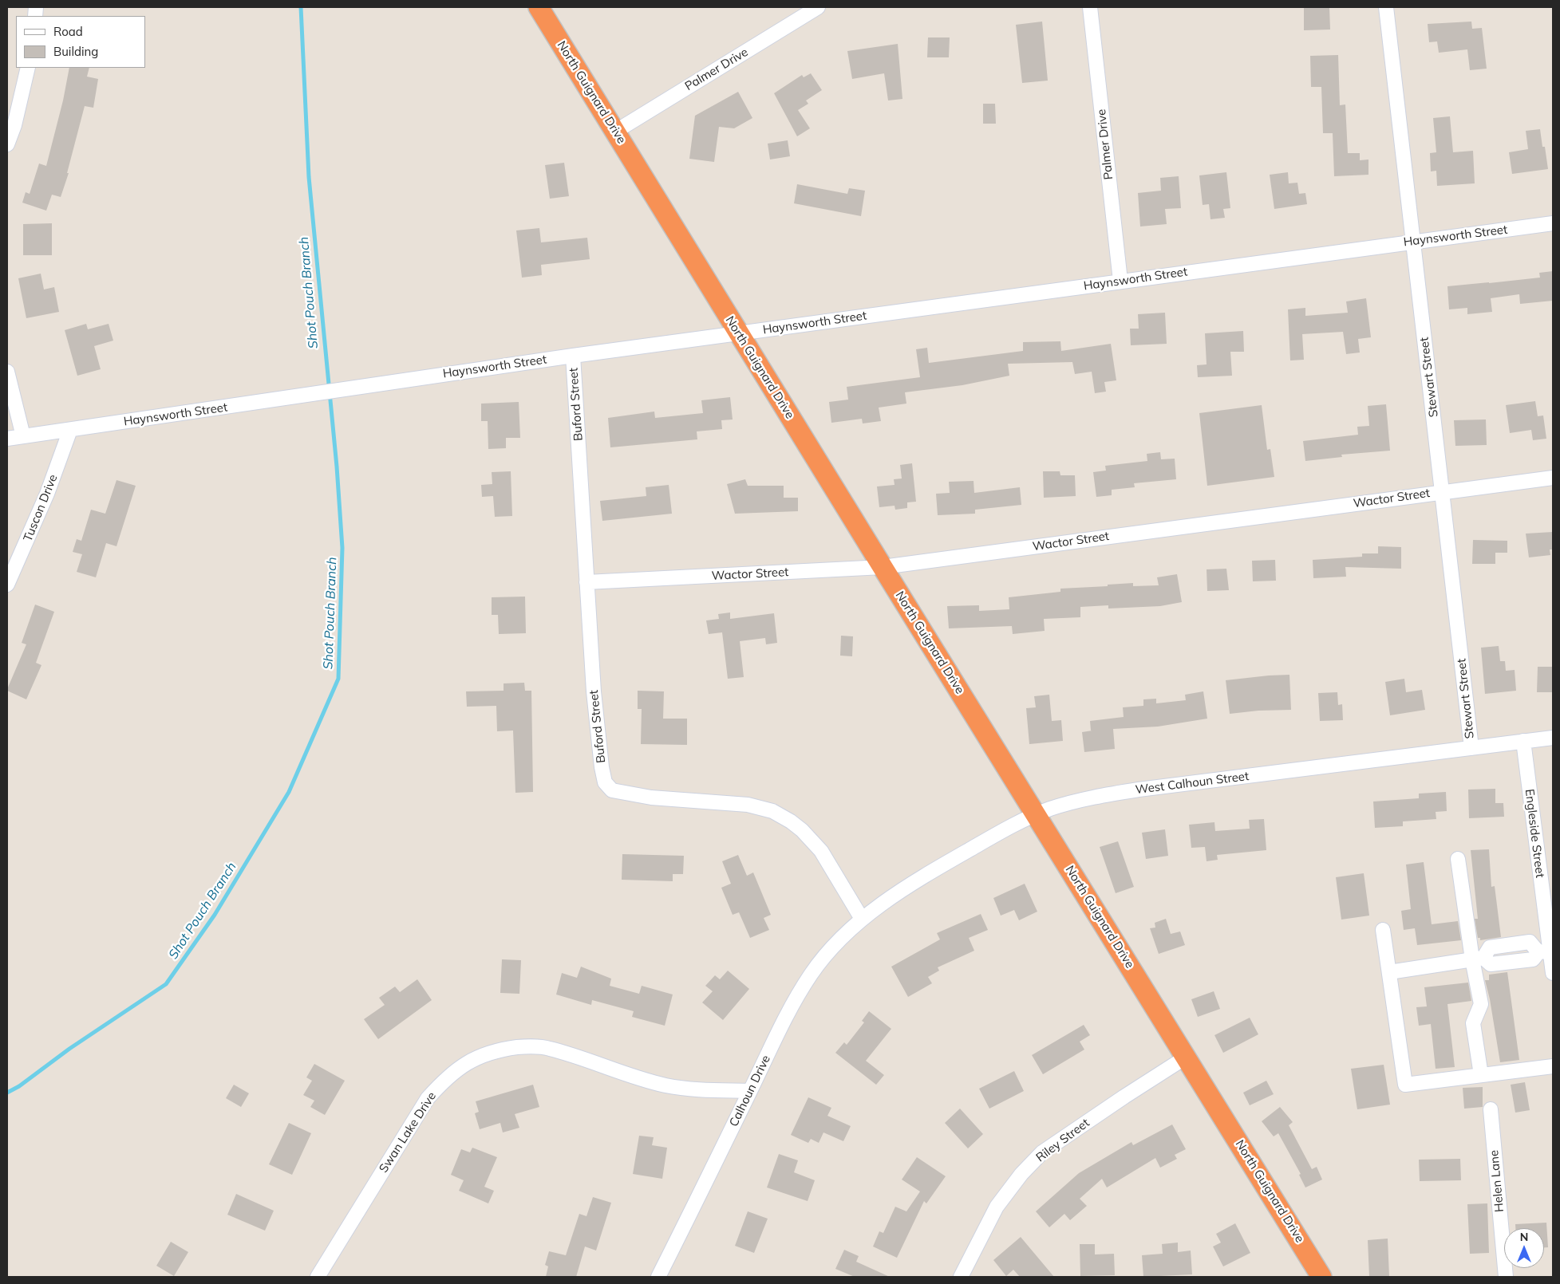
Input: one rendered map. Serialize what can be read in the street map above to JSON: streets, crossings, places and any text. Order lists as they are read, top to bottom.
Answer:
{
  "streets": {
    "highway": ["North Guignard Drive"],
    "street": [
      "Palmer Drive",
      "Haynsworth Street",
      "Stewart Street",
      "Buford Street",
      "Wactor Street",
      "Tuscon Drive",
      "West Calhoun Street",
      "Engleside Street",
      "Calhoun Drive",
      "Swan Lake Drive",
      "Riley Street",
      "Helen Lane"
    ]
  },
  "crossings": [
    ["Palmer Drive", "North Guignard Drive"],
    ["Palmer Drive", "Haynsworth Street"],
    ["North Guignard Drive", "Haynsworth Street"],
    ["North Guignard Drive", "Wactor Street"],
    ["North Guignard Drive", "West Calhoun Street"],
    ["North Guignard Drive", "Riley Street"],
    ["Haynsworth Street", "Stewart Street"],
    ["Haynsworth Street", "Buford Street"],
    ["Haynsworth Street", "Tuscon Drive"],
    ["Stewart Street", "Wactor Street"],
    ["Stewart Street", "West Calhoun Street"],
    ["Buford Street", "Wactor Street"],
    ["Buford Street", "West Calhoun Street"],
    ["Buford Street", "Calhoun Drive"],
    ["West Calhoun Street", "Engleside Street"],
    ["West Calhoun Street", "Calhoun Drive"],
    ["Calhoun Drive", "Swan Lake Drive"]
  ],
  "water": ["Shot Pouch Branch"],
  "legend": ["Road", "Building"],
  "north": "top"
}
